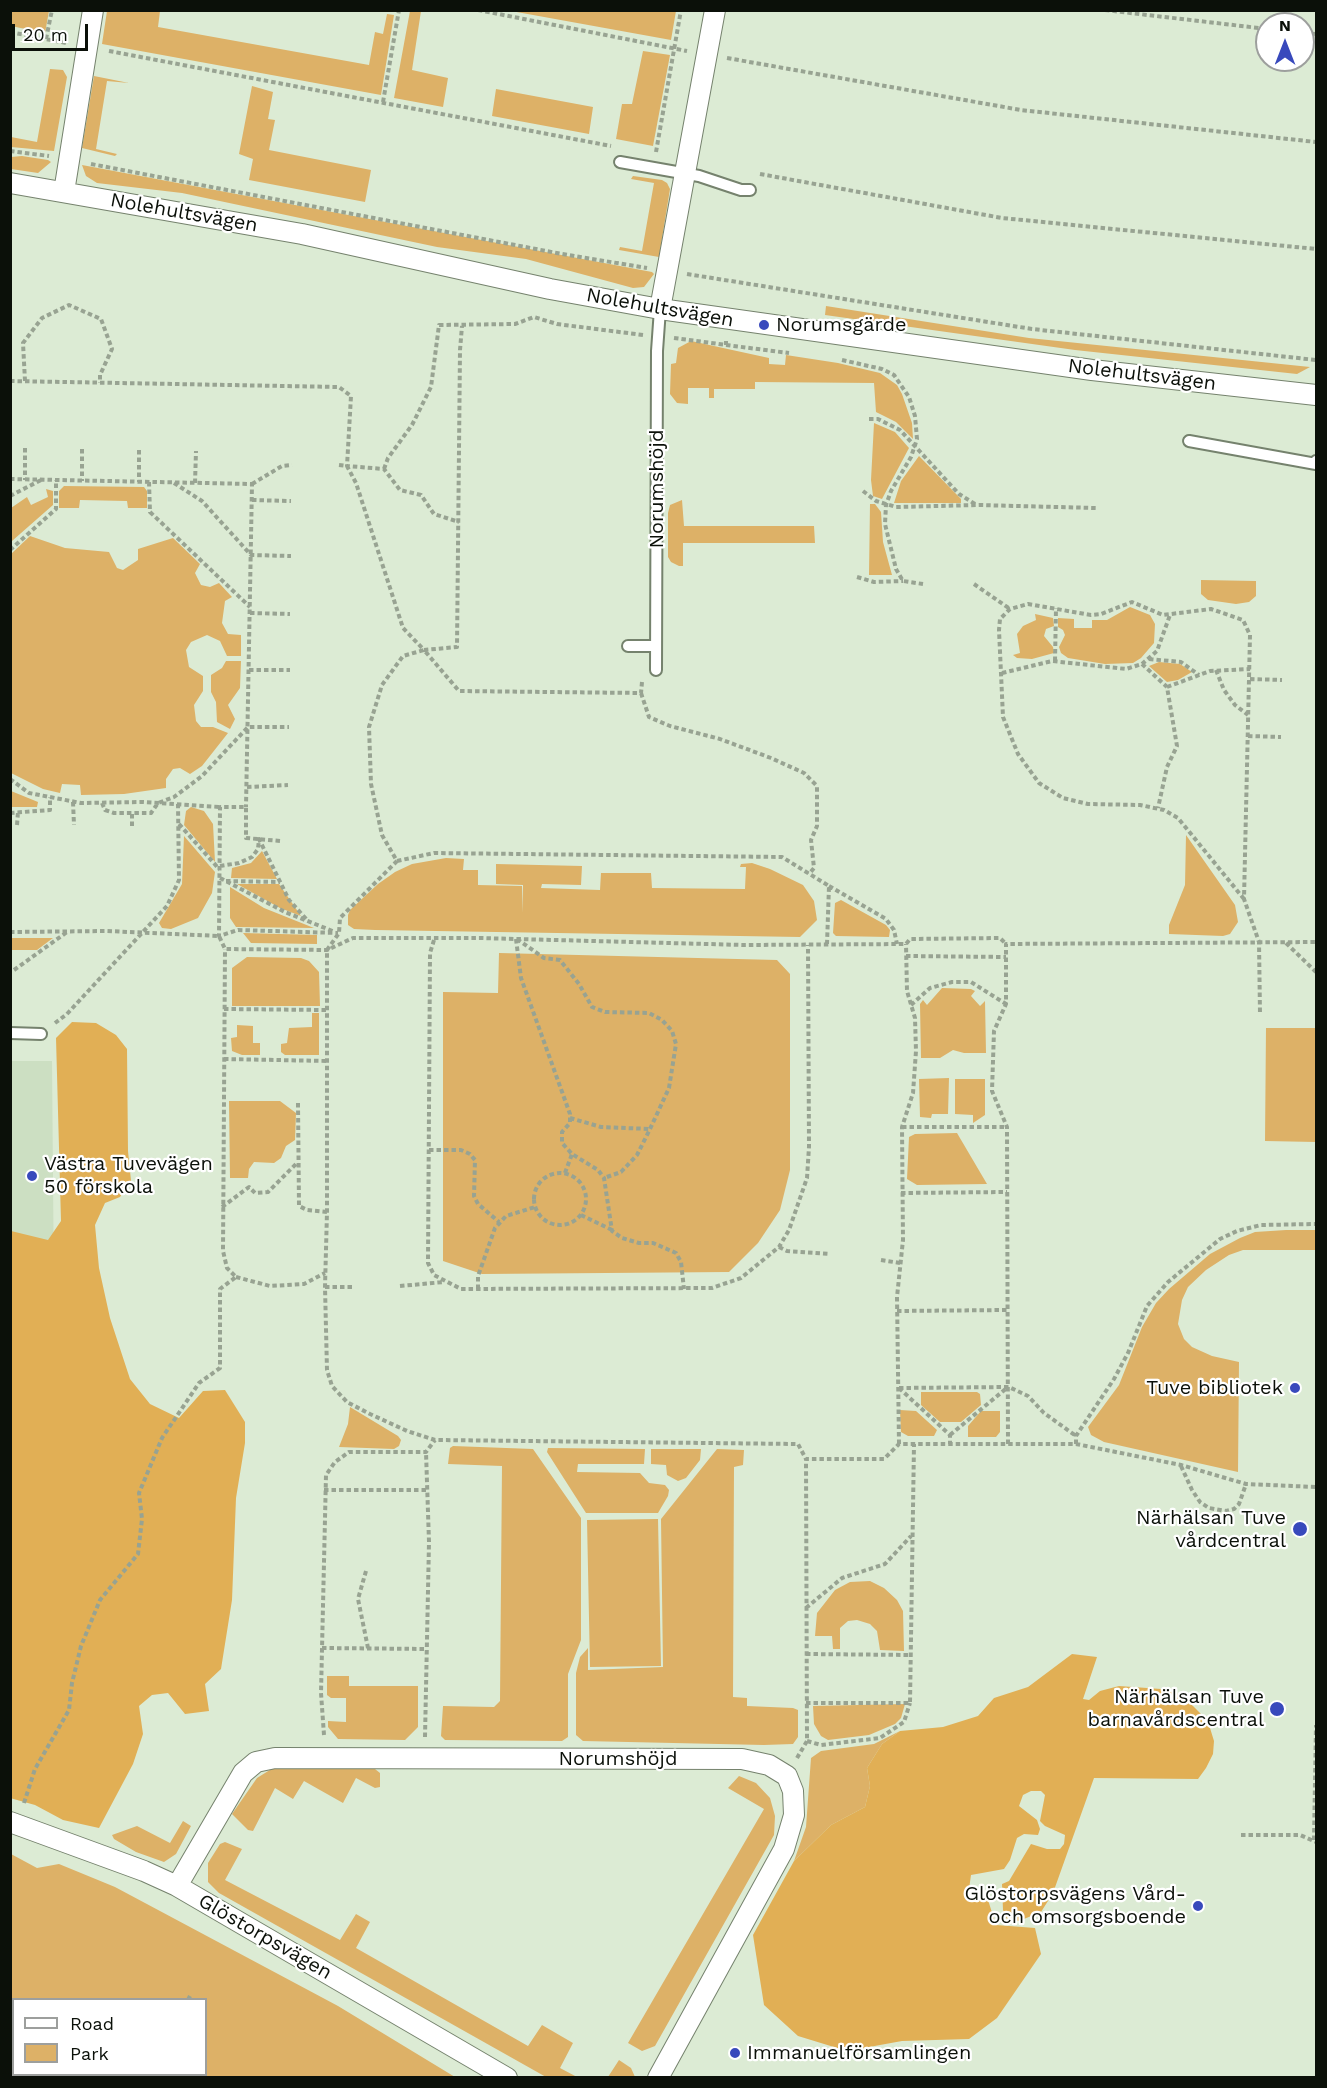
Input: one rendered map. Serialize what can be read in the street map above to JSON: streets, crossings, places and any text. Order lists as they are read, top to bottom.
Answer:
{
  "streets": {
    "street": ["Nolehultsvägen", "Norumshöjd", "Glöstorpsvägen"]
  },
  "crossings": [
    ["Nolehultsvägen", "Norumshöjd"],
    ["Norumshöjd", "Glöstorpsvägen"]
  ],
  "places": [
    "Norumsgärde",
    "Västra Tuvevägen 50 förskola",
    "Tuve bibliotek",
    "Närhälsan Tuve vårdcentral",
    "Närhälsan Tuve barnavårdscentral",
    "Glöstorpsvägens Vård- och omsorgsboende",
    "Immanuelförsamlingen"
  ],
  "legend": ["Road", "Park"],
  "scale_bar": "20 m",
  "north": "top"
}
